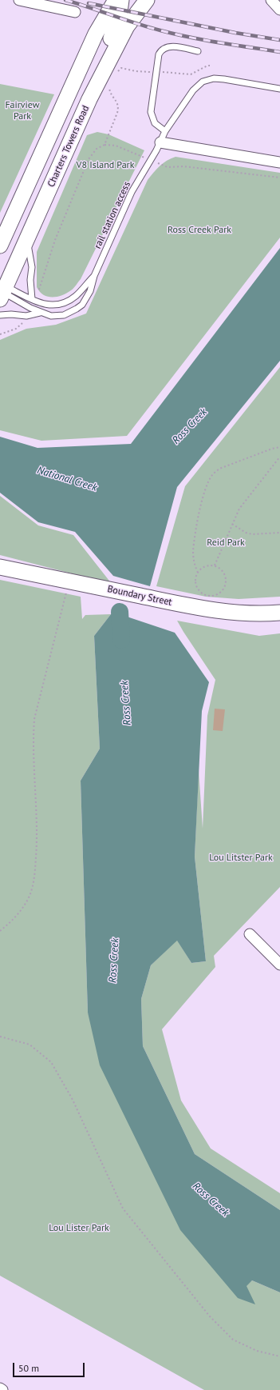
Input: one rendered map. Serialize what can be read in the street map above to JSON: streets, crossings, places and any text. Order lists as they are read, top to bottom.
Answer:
{
  "streets": {
    "main road": ["Charters Towers Road", "Boundary Street"],
    "lane": ["rail station access"]
  },
  "crossings": [
    ["Charters Towers Road", "rail station access"]
  ],
  "water": ["Ross Creek", "National Creek"],
  "parks": [
    "Fairview Park",
    "V8 Island Park",
    "Ross Creek Park",
    "Reid Park",
    "Lou Litster Park",
    "Lou Lister Park"
  ],
  "scale_bar": "50 m"
}
